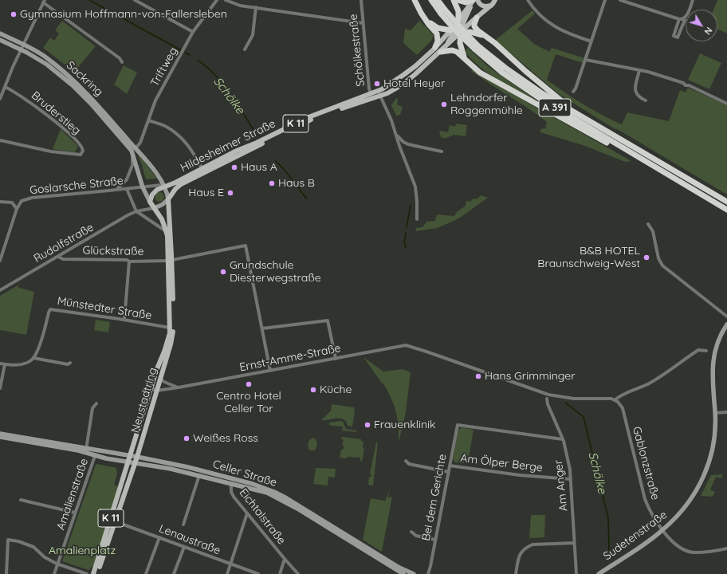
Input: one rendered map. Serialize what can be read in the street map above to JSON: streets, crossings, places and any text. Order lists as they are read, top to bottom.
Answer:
{
  "streets": {
    "highway": ["A 391"],
    "main road": [
      "Sackring",
      "K 11",
      "Hildesheimer Straße",
      "Neustadtring",
      "Celler Straße",
      "Sudetenstraße"
    ],
    "street": [
      "Schölkestraße",
      "Triftweg",
      "Bruderstieg",
      "Goslarsche Straße",
      "Rudolfstraße",
      "Glückstraße",
      "Münstedter Straße",
      "Ernst-Amme-Straße",
      "Am Ölper Berge",
      "Gablonzstraße",
      "Am Anger",
      "Amalienstraße",
      "Bei dem Gerichte",
      "Eichtalstraße",
      "Lenaustraße"
    ]
  },
  "crossings": [
    ["Schölkestraße", "Hildesheimer Straße"],
    ["Triftweg", "Sackring"],
    ["Sackring", "K 11"],
    ["Sackring", "Hildesheimer Straße"],
    ["Sackring", "Goslarsche Straße"],
    ["K 11", "Hildesheimer Straße"],
    ["K 11", "Goslarsche Straße"],
    ["K 11", "Rudolfstraße"],
    ["K 11", "Neustadtring"],
    ["Hildesheimer Straße", "Goslarsche Straße"],
    ["Hildesheimer Straße", "Neustadtring"],
    ["Rudolfstraße", "Glückstraße"],
    ["Glückstraße", "Neustadtring"],
    ["Münstedter Straße", "Neustadtring"],
    ["Ernst-Amme-Straße", "Neustadtring"],
    ["Ernst-Amme-Straße", "Gablonzstraße"],
    ["Neustadtring", "Celler Straße"],
    ["Neustadtring", "Lenaustraße"],
    ["Am Ölper Berge", "Am Anger"],
    ["Am Ölper Berge", "Bei dem Gerichte"],
    ["Gablonzstraße", "Sudetenstraße"],
    ["Celler Straße", "Amalienstraße"],
    ["Celler Straße", "Eichtalstraße"],
    ["Am Anger", "Bei dem Gerichte"]
  ],
  "water": ["Schölke"],
  "parks": ["Amalienplatz"],
  "places": [
    "Gymnasium Hoffmann-von-Fallersleben",
    "Hotel Heyer",
    "Lehndorfer Roggenmühle",
    "Haus A",
    "Haus B",
    "Haus E",
    "B&B HOTEL Braunschweig-West",
    "Grundschule Diesterwegstraße",
    "Hans Grimminger",
    "Centro Hotel Celler Tor",
    "Küche",
    "Frauenklinik",
    "Weißes Ross"
  ],
  "north": "bottom right"
}
